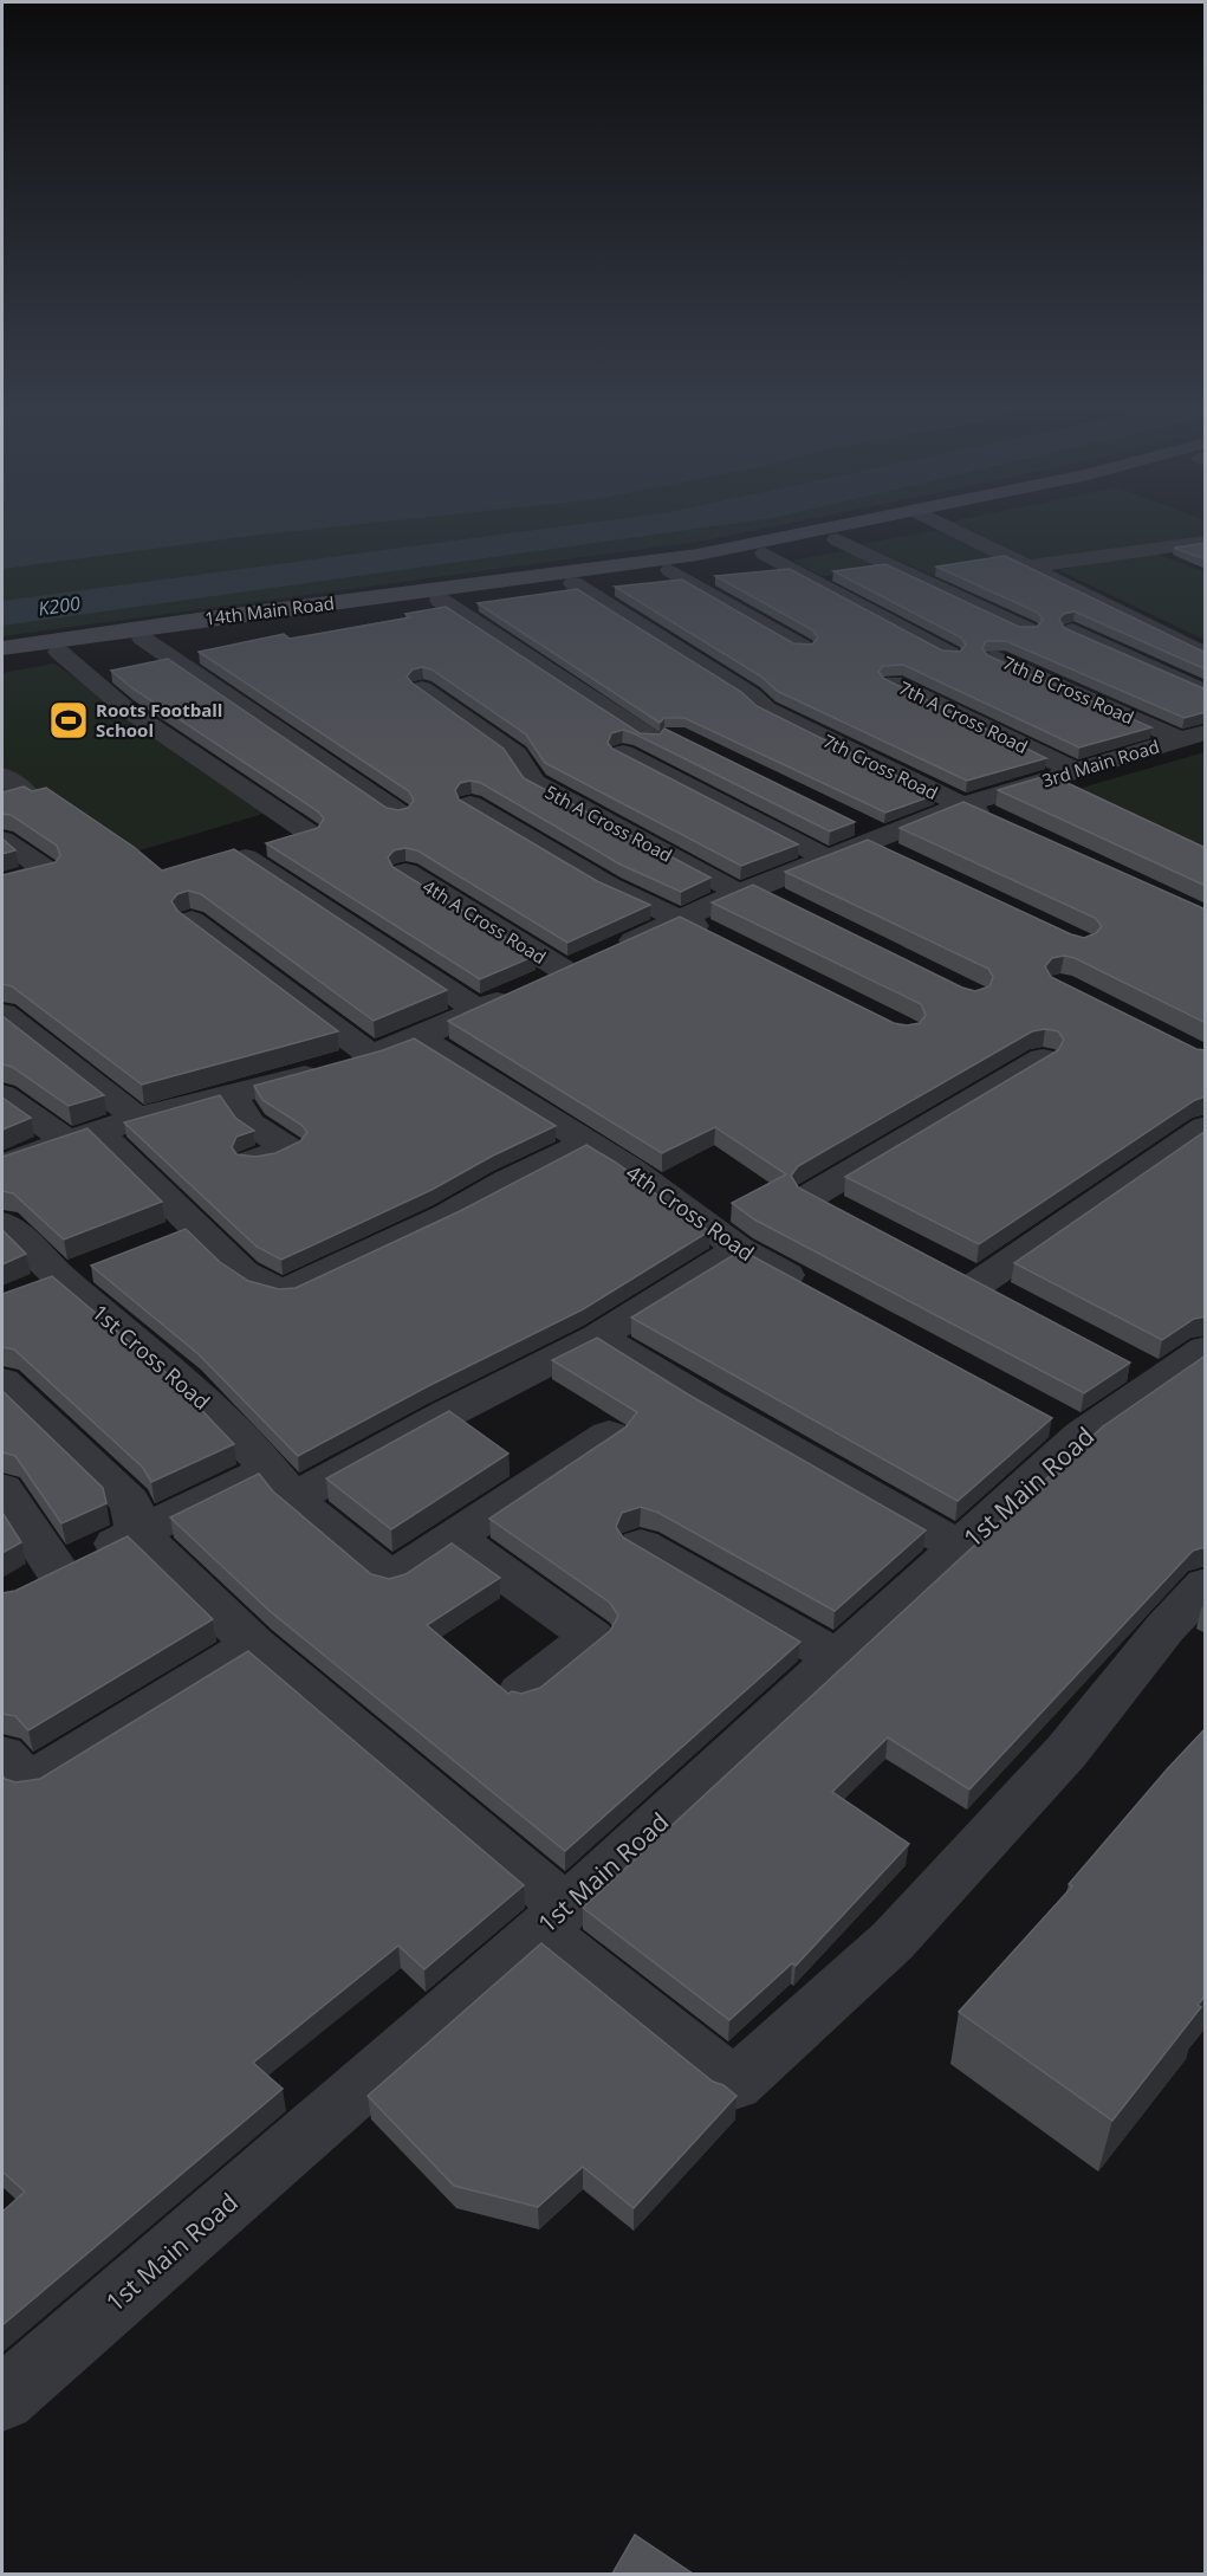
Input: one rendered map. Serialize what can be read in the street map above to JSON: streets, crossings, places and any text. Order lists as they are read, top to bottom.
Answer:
{
  "streets": {
    "main road": ["14th Main Road"],
    "street": [
      "7th B Cross Road",
      "7th A Cross Road",
      "3rd Main Road",
      "7th Cross Road",
      "5th A Cross Road",
      "4th A Cross Road",
      "4th Cross Road",
      "1st Cross Road",
      "1st Main Road"
    ]
  },
  "crossings": [
    ["14th Main Road", "7th Cross Road"],
    ["7th B Cross Road", "3rd Main Road"],
    ["7th A Cross Road", "3rd Main Road"],
    ["3rd Main Road", "7th Cross Road"],
    ["3rd Main Road", "5th A Cross Road"],
    ["3rd Main Road", "4th A Cross Road"],
    ["3rd Main Road", "4th Cross Road"]
  ],
  "water": ["K200"],
  "places": {
    "sports": ["Roots Football School"]
  }
}
